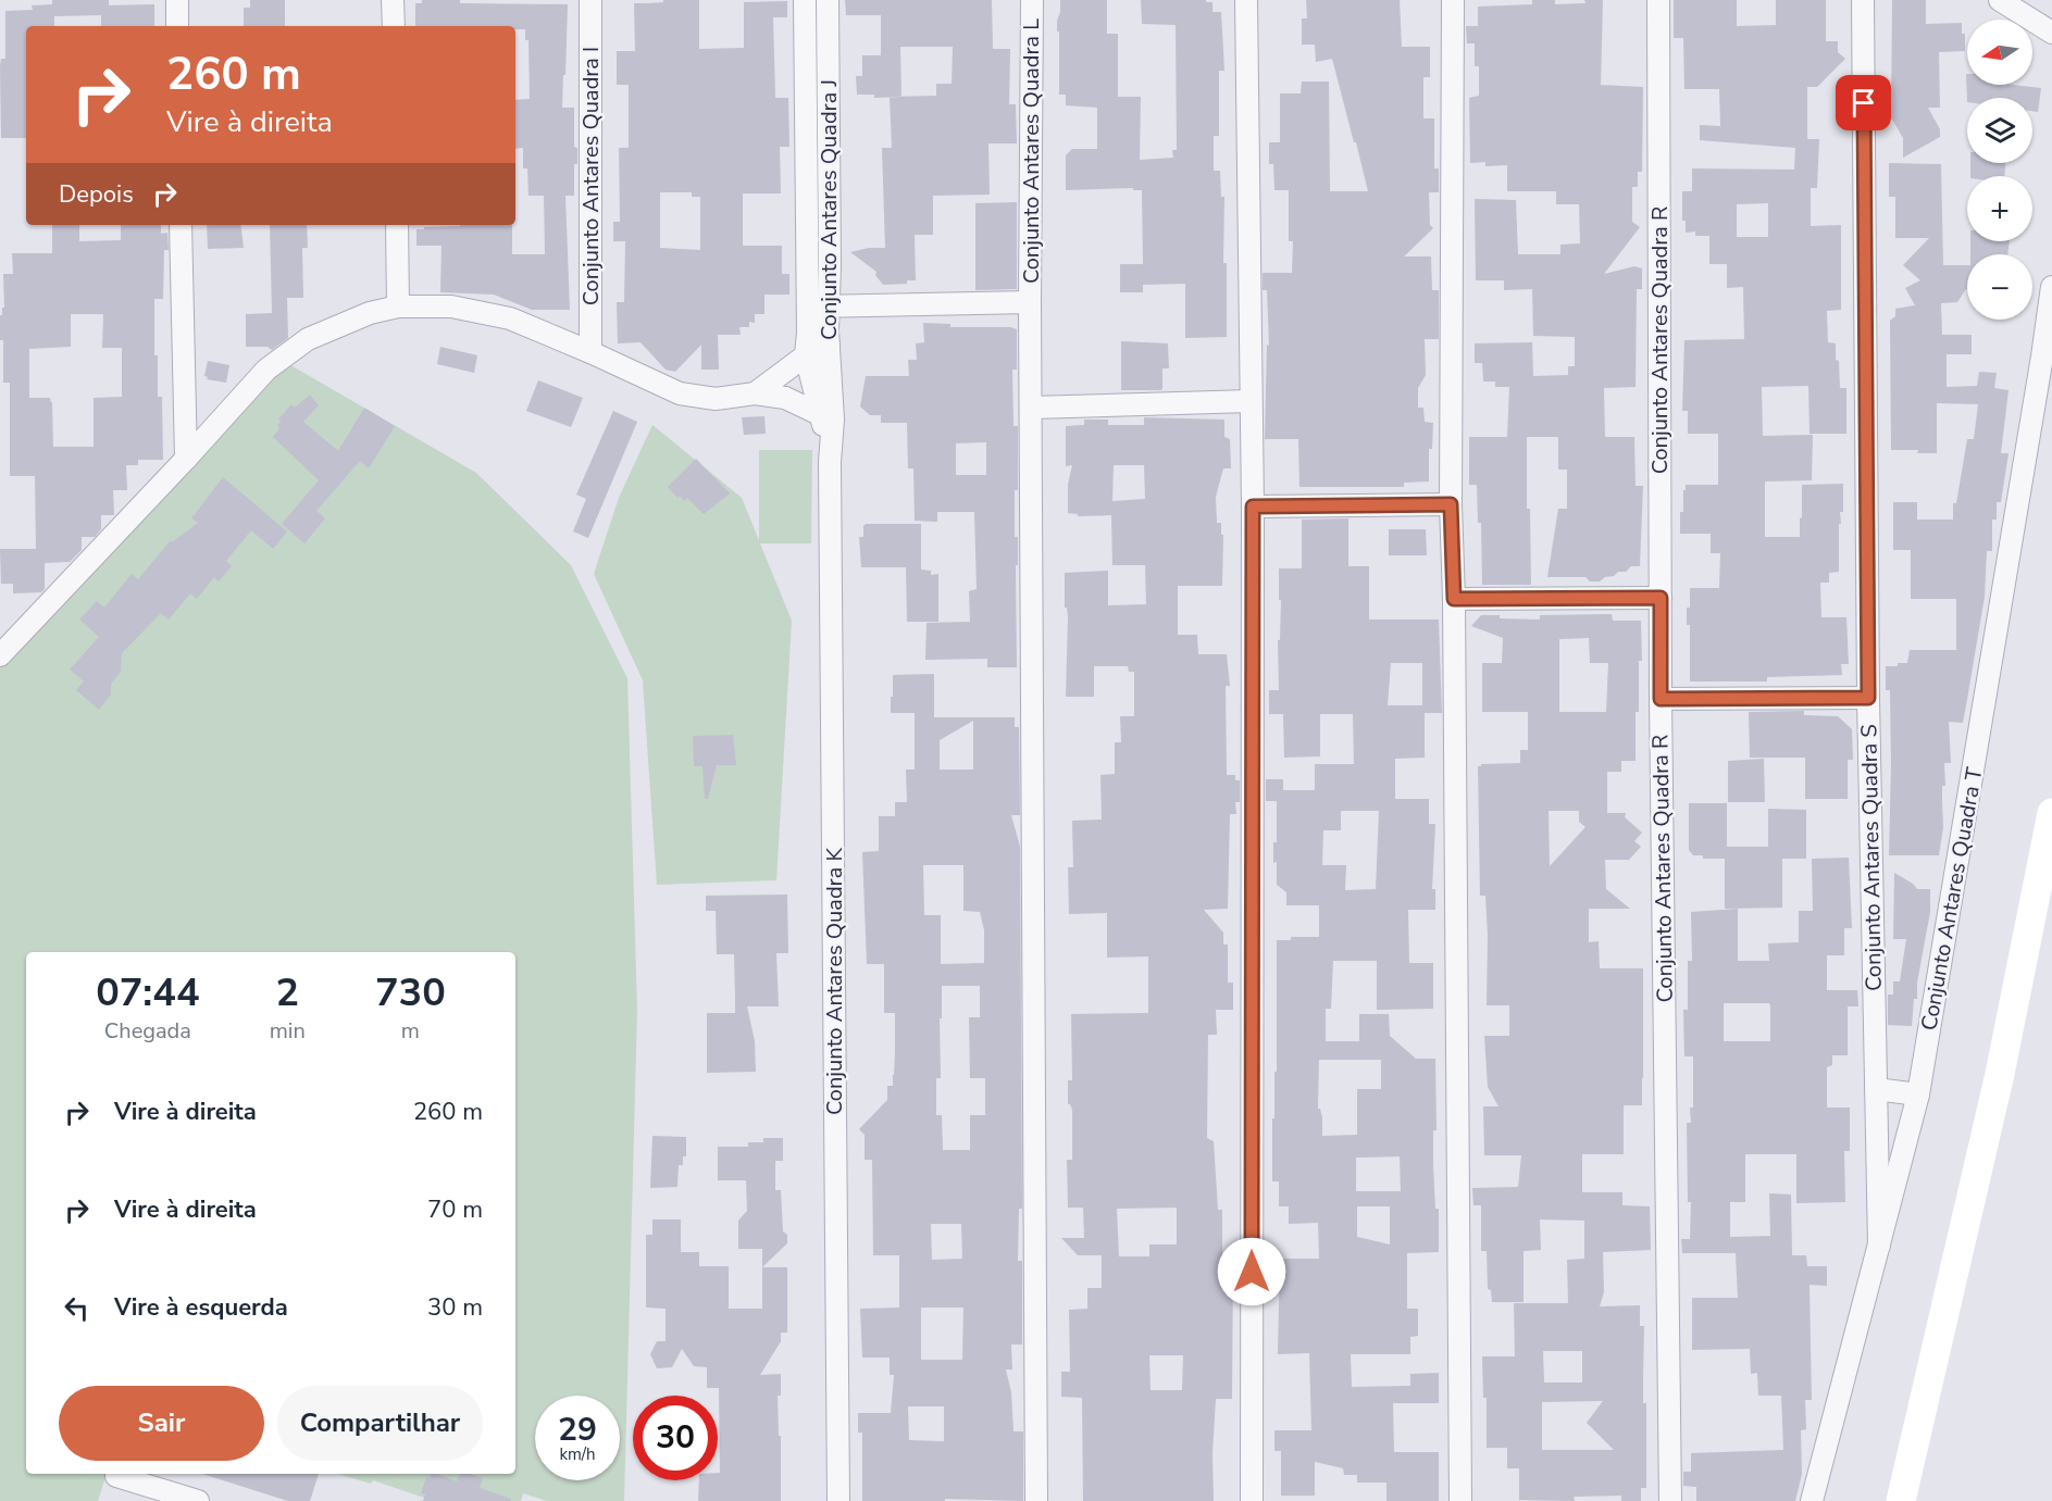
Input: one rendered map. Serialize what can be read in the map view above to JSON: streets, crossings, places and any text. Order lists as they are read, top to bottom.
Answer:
{
  "streets": {
    "street": [
      "Conjunto Antares Quadra L",
      "Conjunto Antares Quadra I",
      "Conjunto Antares Quadra J",
      "Conjunto Antares Quadra R",
      "Conjunto Antares Quadra S",
      "Conjunto Antares Quadra T",
      "Conjunto Antares Quadra K"
    ]
  },
  "crossings": [
    ["Conjunto Antares Quadra J", "Conjunto Antares Quadra K"],
    ["Conjunto Antares Quadra S", "Conjunto Antares Quadra T"]
  ],
  "north": "left",
  "page": {
    "map_buttons": ["+", "−"],
    "turn": ["260 m", "Vire à direita"],
    "then": "Depois",
    "eta": [
      "07:44",
      "Chegada",
      "2",
      "min",
      "730",
      "m"
    ],
    "list": [
      {
        "name": "Vire à direita",
        "value": "260 m"
      },
      {
        "name": "Vire à direita",
        "value": "70 m"
      },
      {
        "name": "Vire à esquerda",
        "value": "30 m"
      }
    ],
    "buttons": ["Sair", "Compartilhar"],
    "speed": "29 km/h",
    "limit": "30"
  }
}
